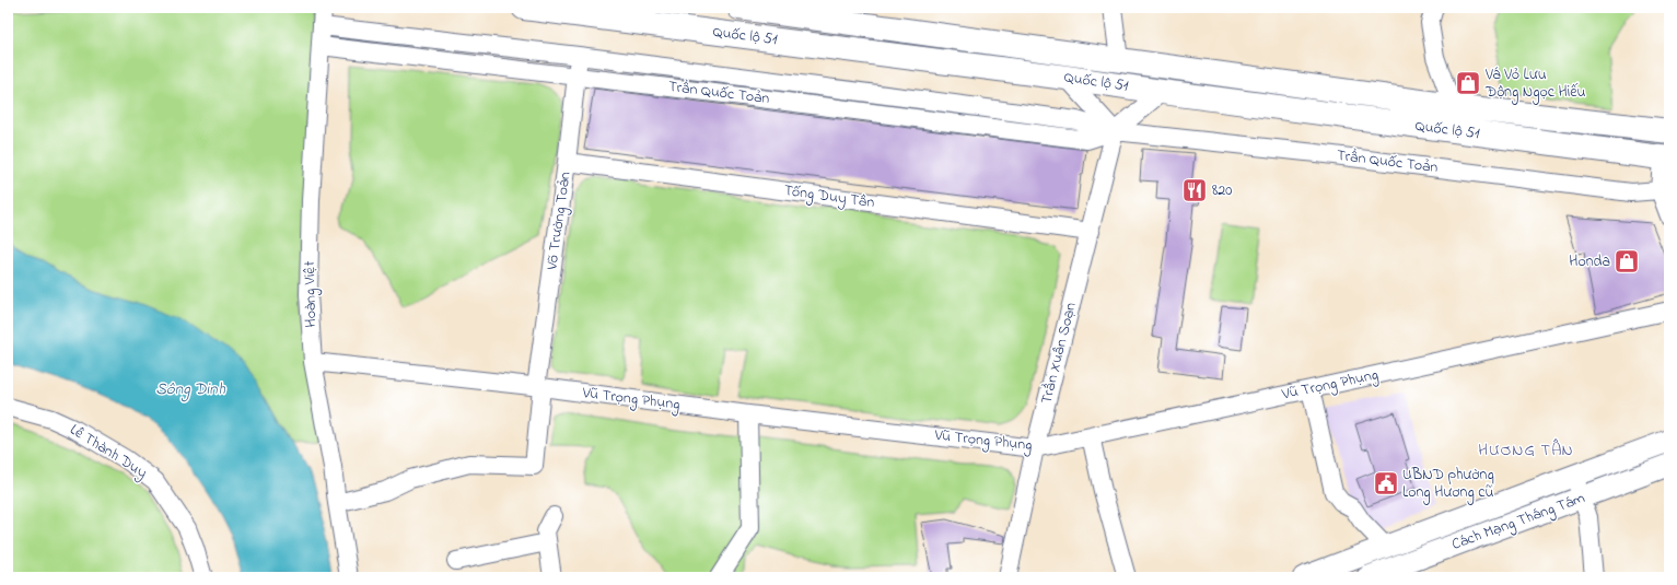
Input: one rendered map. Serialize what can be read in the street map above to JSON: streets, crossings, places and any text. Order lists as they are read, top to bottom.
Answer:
{
  "streets": {
    "highway": ["Quốc lộ 51"],
    "main road": ["Cách Mạng Tháng Tám"],
    "street": [
      "Trần Quốc Toản",
      "Tống Duy Tân",
      "Võ Trường Toản",
      "Hoàng Việt",
      "Trần Xuân Soạn",
      "Vũ Trọng Phụng",
      "Lê Thành Duy"
    ]
  },
  "crossings": [
    ["Trần Quốc Toản", "Võ Trường Toản"],
    ["Trần Quốc Toản", "Hoàng Việt"],
    ["Trần Quốc Toản", "Trần Xuân Soạn"],
    ["Tống Duy Tân", "Võ Trường Toản"],
    ["Tống Duy Tân", "Trần Xuân Soạn"],
    ["Võ Trường Toản", "Hoàng Việt"],
    ["Võ Trường Toản", "Vũ Trọng Phụng"],
    ["Hoàng Việt", "Vũ Trọng Phụng"],
    ["Trần Xuân Soạn", "Vũ Trọng Phụng"]
  ],
  "districts": ["HƯƠNG TÂN"],
  "water": ["Sông Dinh"],
  "places": {
    "shop": ["Vá Vỏ Lưu Động Ngọc Hiếu", "Honda"],
    "restaurant": ["820"],
    "public building": ["UBND phường Long Hương cũ"]
  }
}
